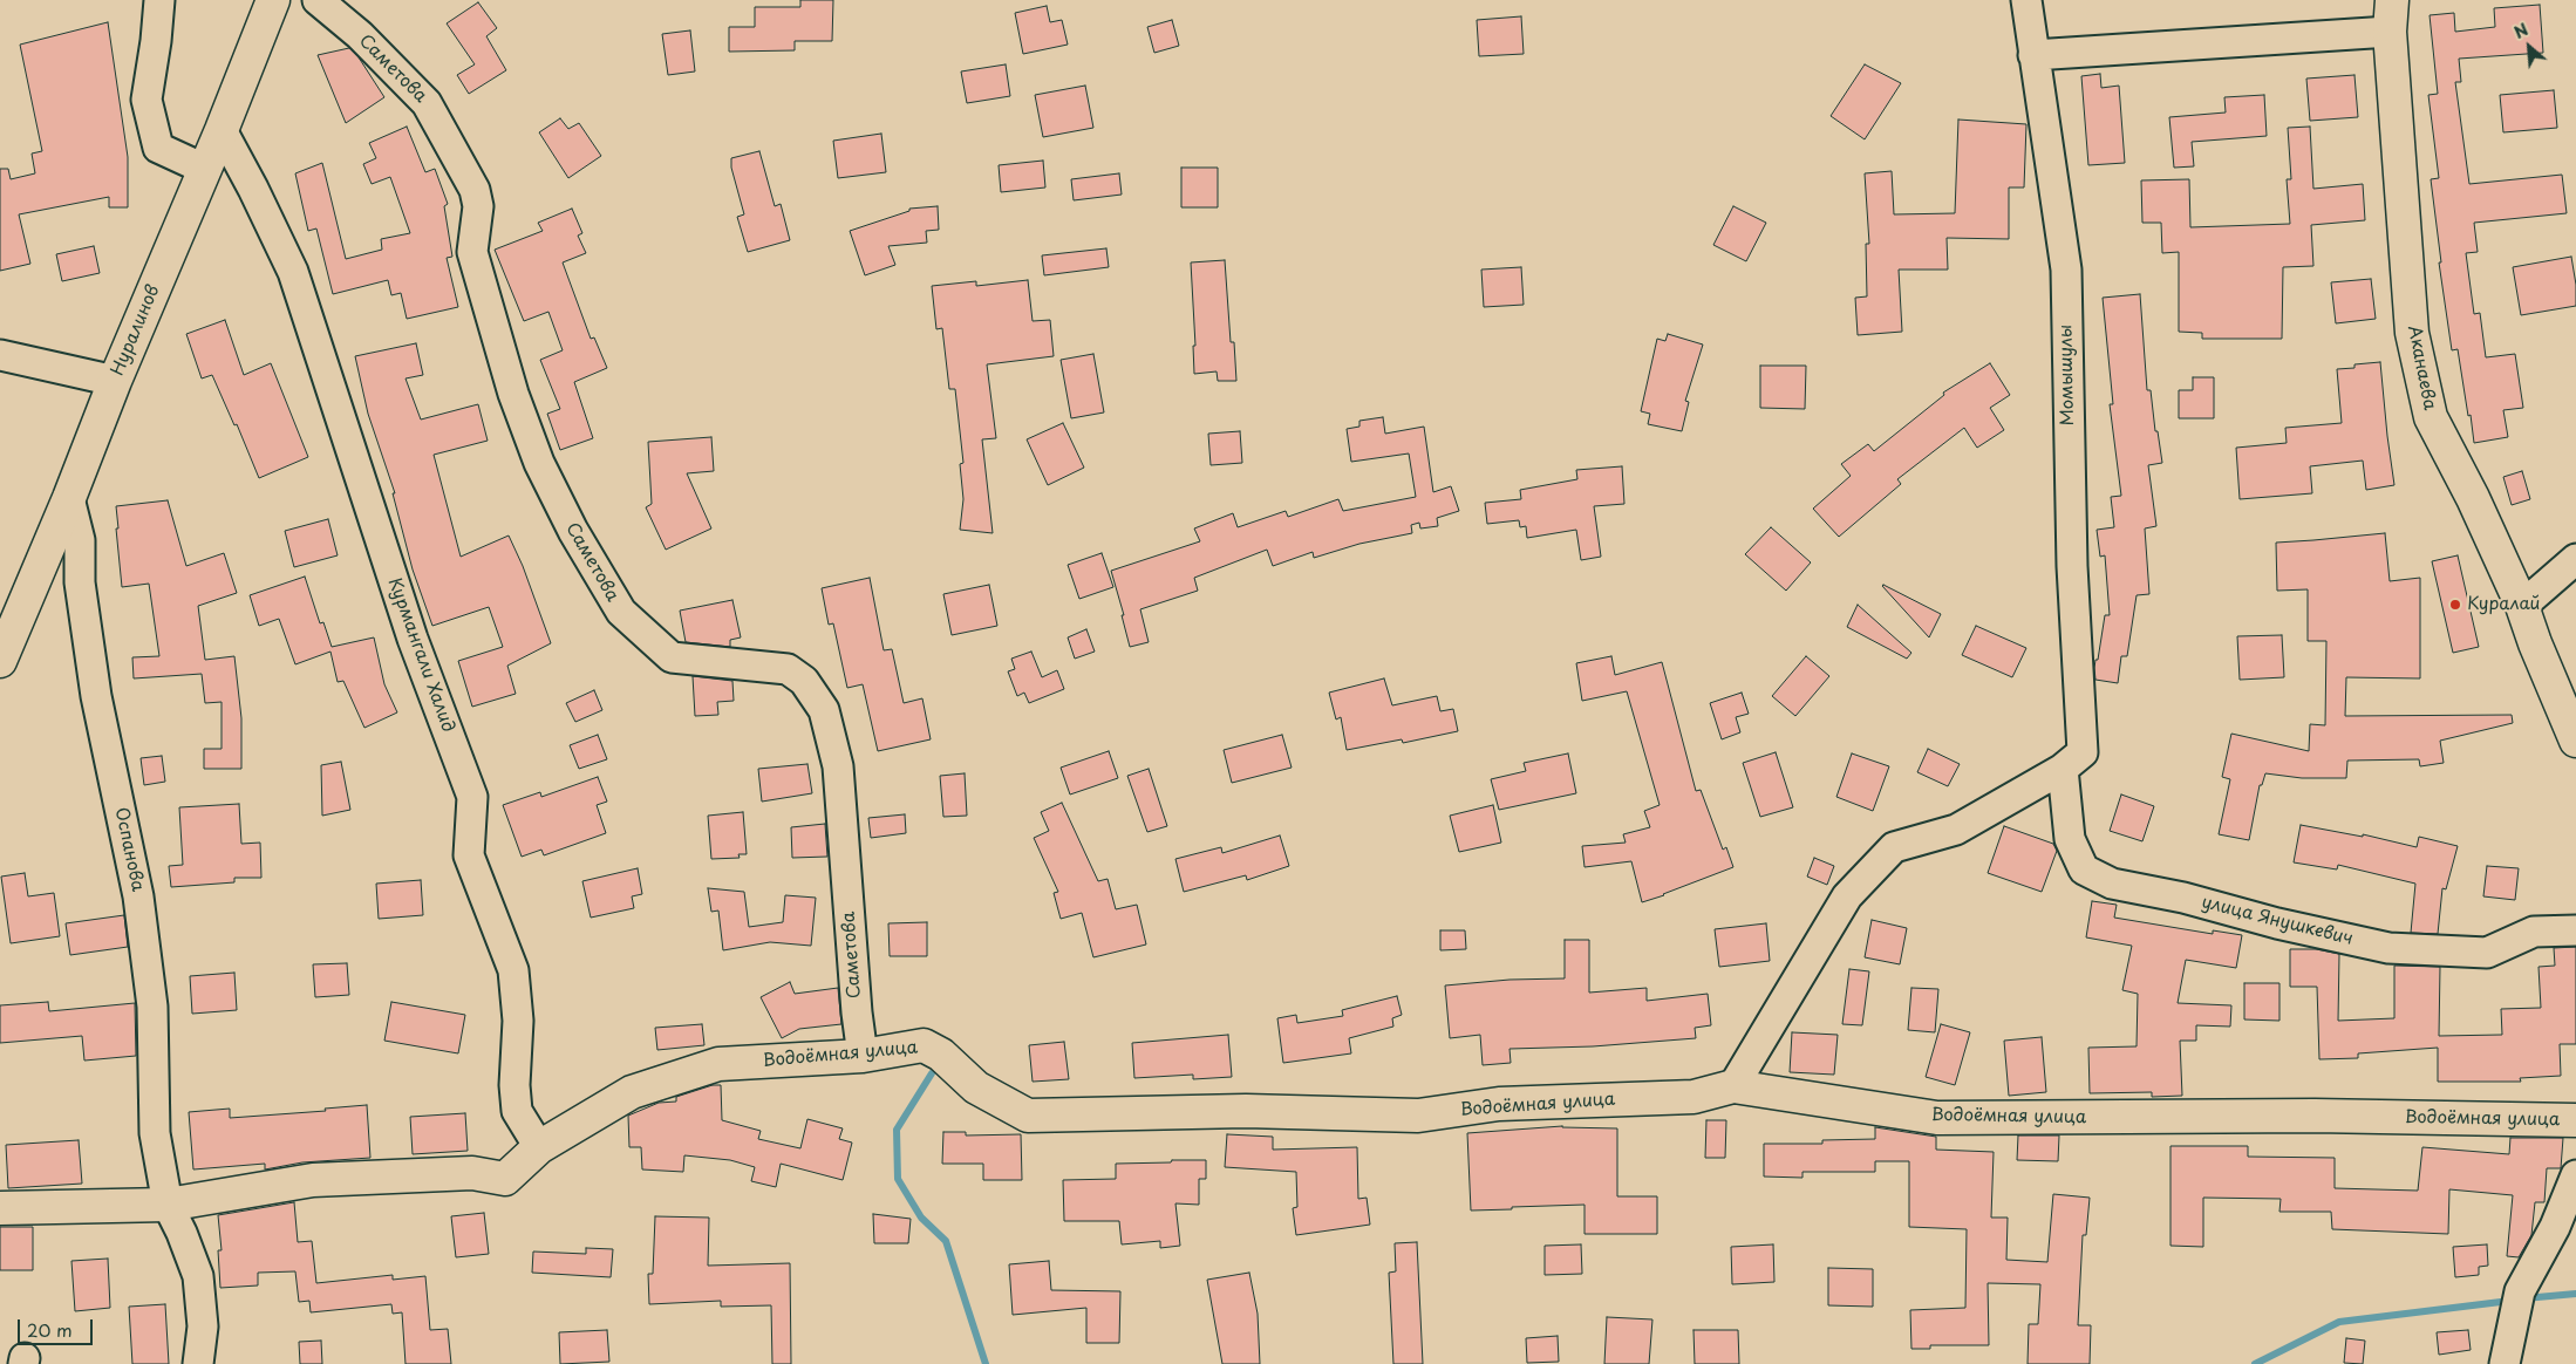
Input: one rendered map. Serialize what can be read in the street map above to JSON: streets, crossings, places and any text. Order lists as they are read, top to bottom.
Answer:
{
  "streets": {
    "street": [
      "Саметова",
      "Нуралинов",
      "Аканаева",
      "Момышулы",
      "Курмангали Халид",
      "Оспанова",
      "улица Янушкевич",
      "Водоёмная улица"
    ]
  },
  "crossings": [
    ["Саметова", "Водоёмная улица"],
    ["Нуралинов", "Курмангали Халид"],
    ["Нуралинов", "Оспанова"],
    ["Момышулы", "улица Янушкевич"],
    ["Курмангали Халид", "Водоёмная улица"]
  ],
  "places": ["Куралай"],
  "scale_bar": "20 m",
  "north": "top left"
}
